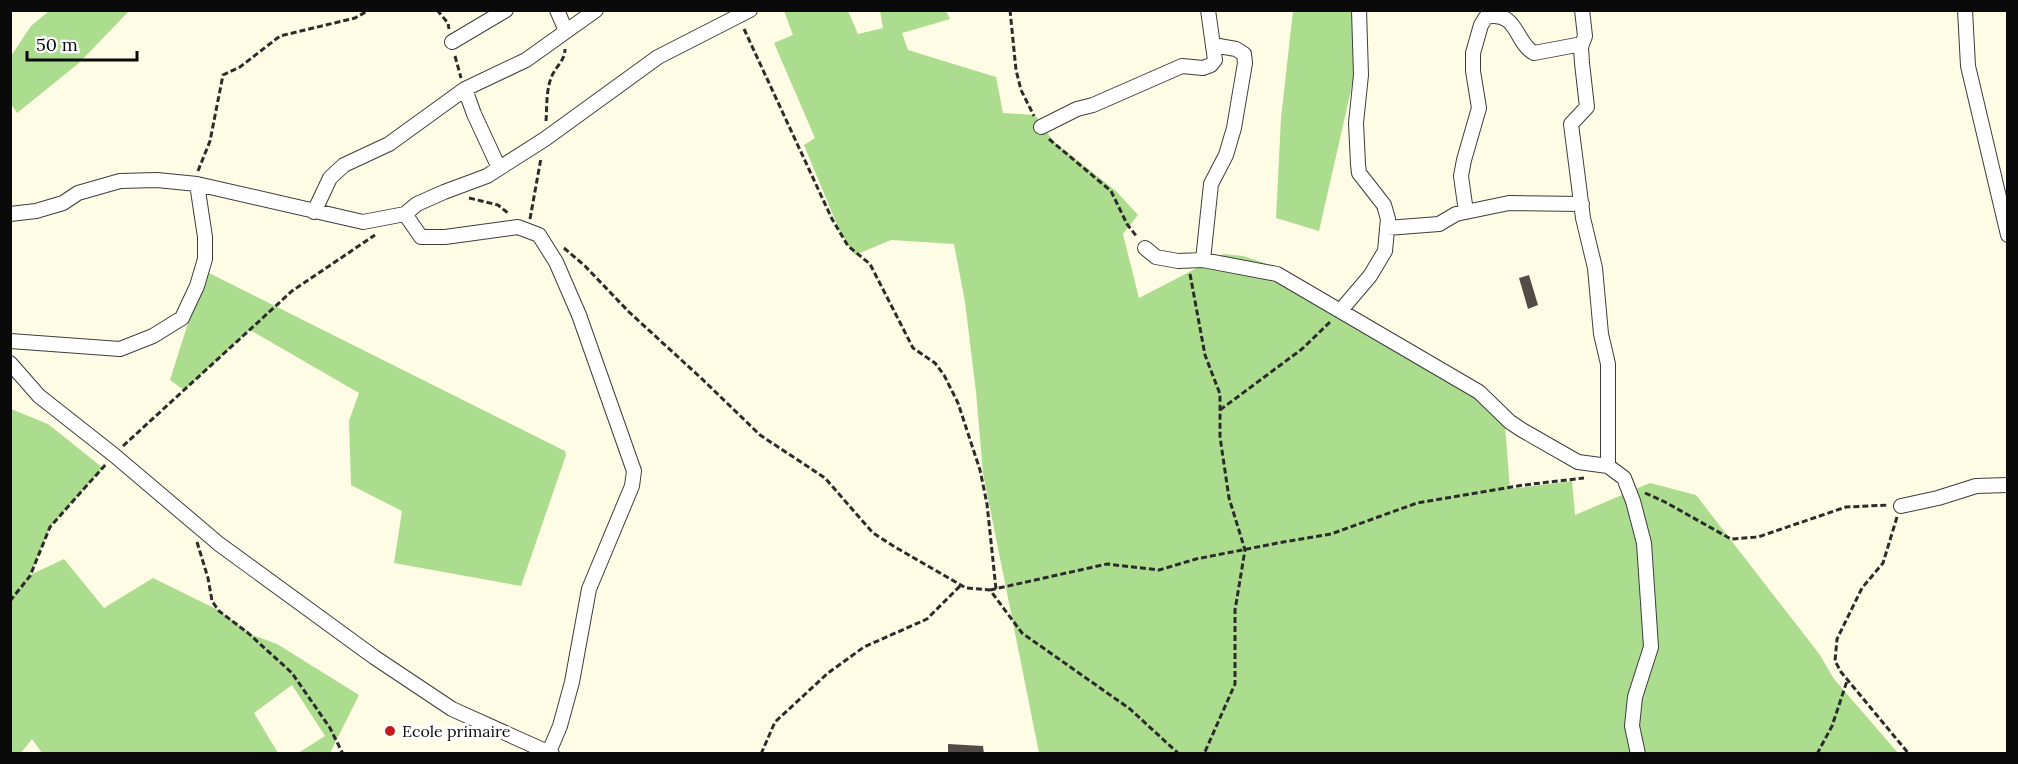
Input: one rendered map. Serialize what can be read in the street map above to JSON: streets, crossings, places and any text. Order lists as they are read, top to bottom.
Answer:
{
  "places": ["Ecole primaire"],
  "scale_bar": "50 m"
}
